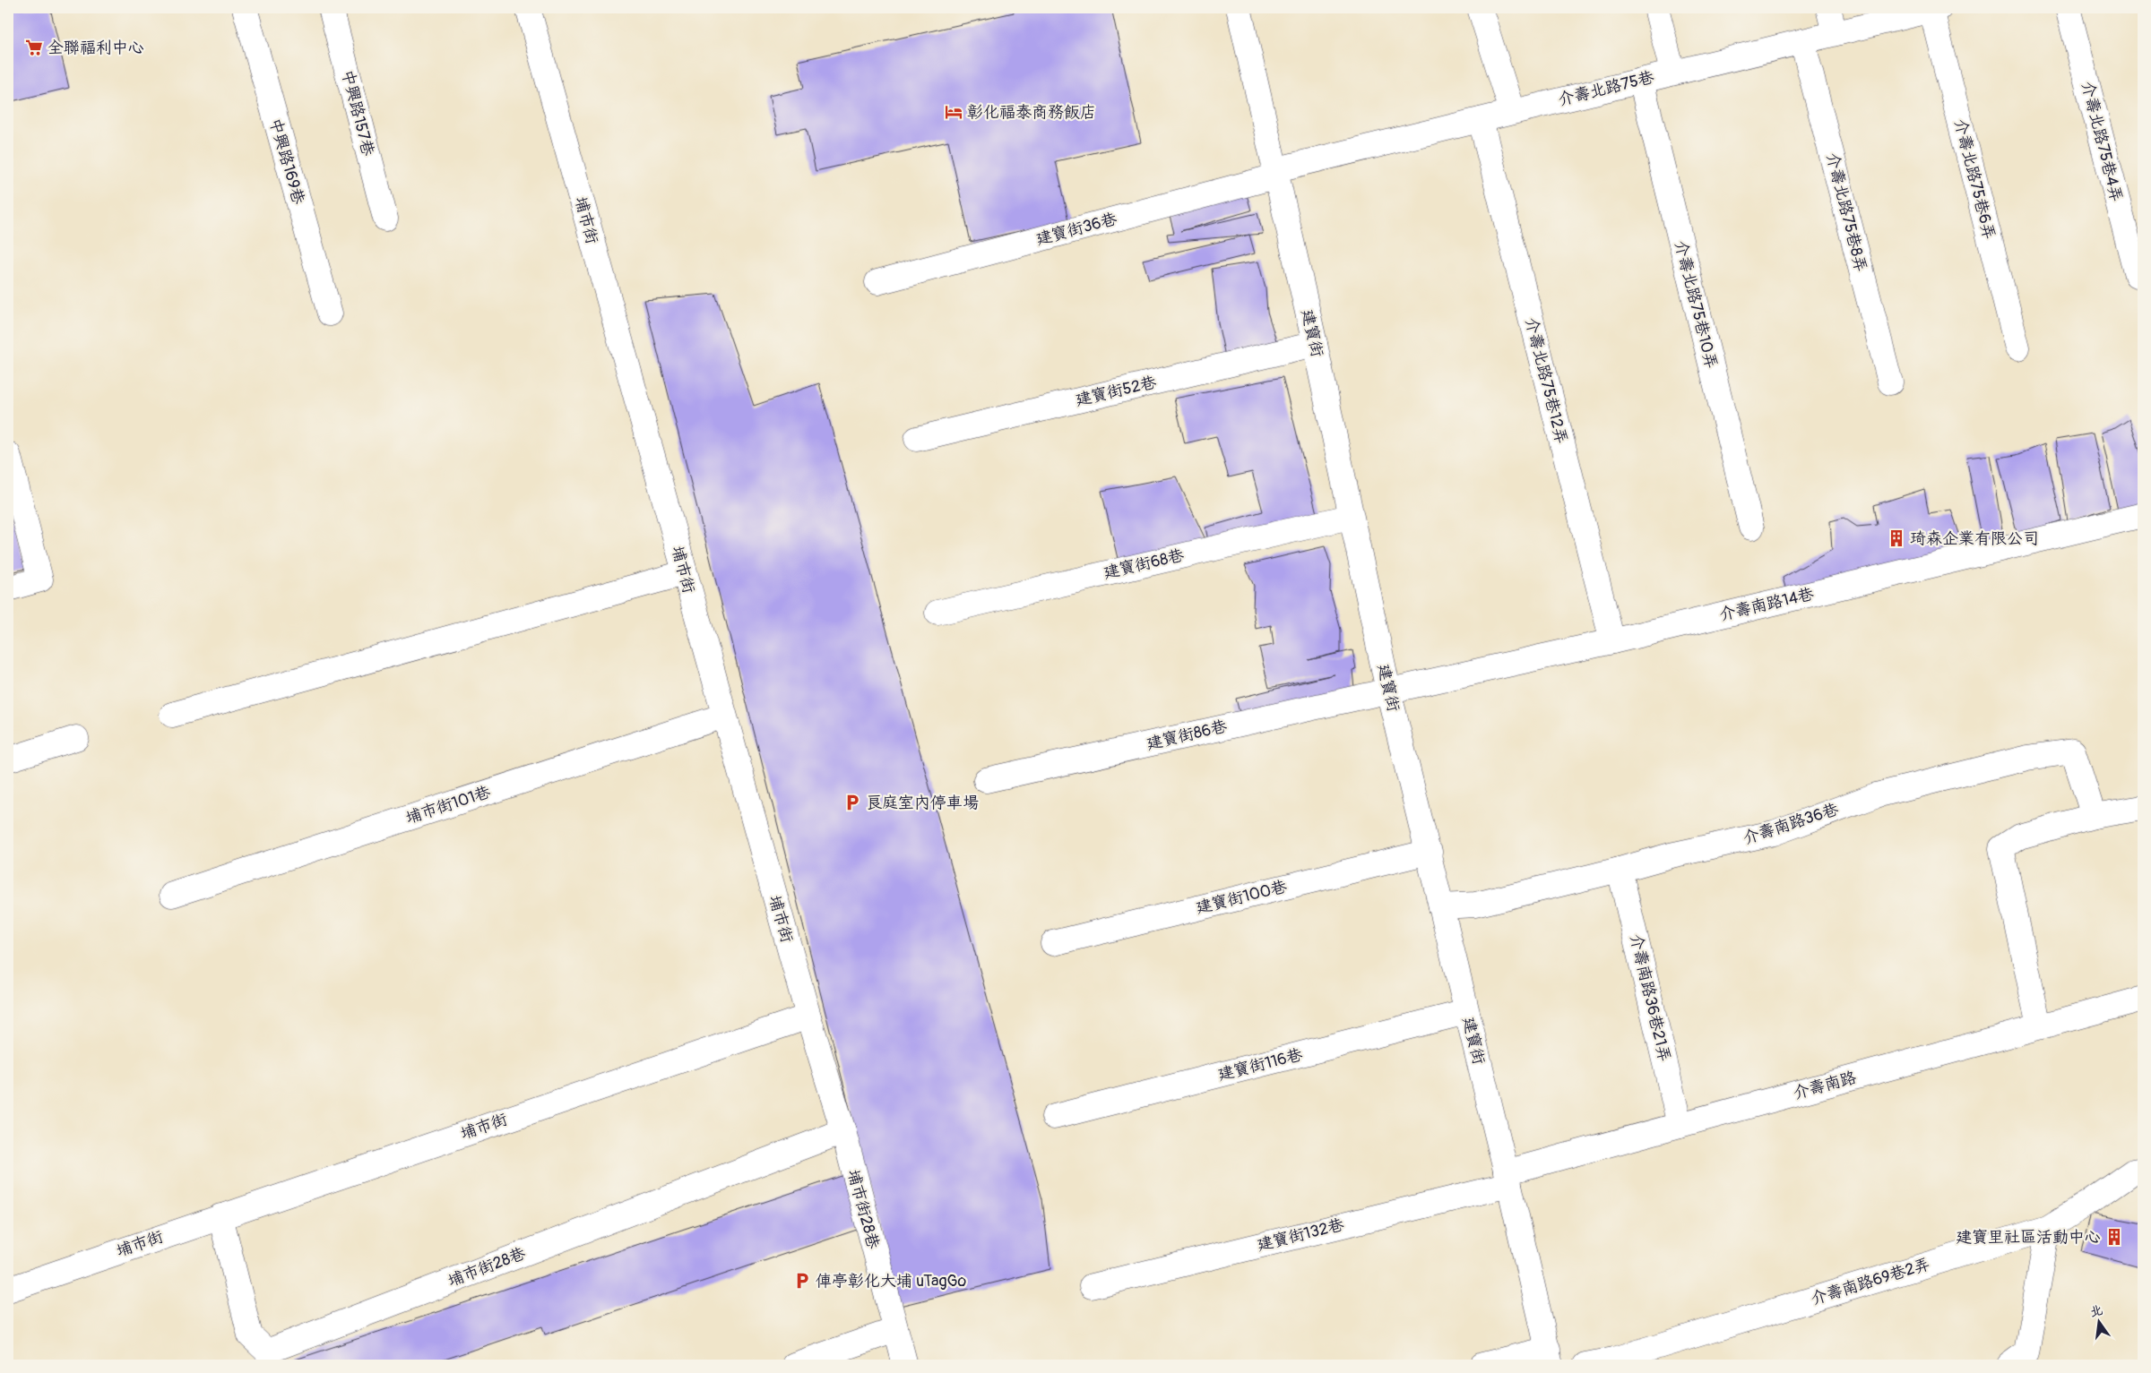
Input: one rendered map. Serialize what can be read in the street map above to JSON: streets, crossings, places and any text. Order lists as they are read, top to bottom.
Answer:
{
  "streets": {
    "street": [
      "介壽北路75巷",
      "中興路157巷",
      "介壽北路75巷4弄",
      "中興路169巷",
      "介壽北路75巷6弄",
      "介壽北路75巷8弄",
      "埔市街",
      "建寶街36巷",
      "介壽北路75巷10弄",
      "建寶街",
      "介壽北路75巷12弄",
      "建寶街52巷",
      "建寶街68巷",
      "介壽南路14巷",
      "建寶街86巷",
      "埔市街101巷",
      "介壽南路36巷",
      "建寶街100巷",
      "介壽南路36巷21弄",
      "建寶街116巷",
      "介壽南路",
      "埔市街28巷",
      "建寶街132巷",
      "介壽南路69巷2弄"
    ]
  },
  "crossings": [
    ["介壽北路75巷", "介壽北路75巷6弄"],
    ["介壽北路75巷", "介壽北路75巷8弄"],
    ["介壽北路75巷", "建寶街36巷"],
    ["介壽北路75巷", "介壽北路75巷10弄"],
    ["介壽北路75巷", "建寶街"],
    ["介壽北路75巷", "介壽北路75巷12弄"],
    ["埔市街", "埔市街101巷"],
    ["埔市街", "埔市街28巷"],
    ["建寶街36巷", "建寶街"],
    ["建寶街", "建寶街52巷"],
    ["建寶街", "建寶街68巷"],
    ["建寶街", "介壽南路14巷"],
    ["建寶街", "建寶街86巷"],
    ["建寶街", "介壽南路36巷"],
    ["建寶街", "建寶街100巷"],
    ["建寶街", "建寶街116巷"],
    ["建寶街", "介壽南路"],
    ["建寶街", "建寶街132巷"],
    ["介壽北路75巷12弄", "介壽南路14巷"],
    ["介壽南路14巷", "建寶街86巷"],
    ["介壽南路36巷", "介壽南路36巷21弄"],
    ["介壽南路36巷21弄", "介壽南路"],
    ["介壽南路", "建寶街132巷"]
  ],
  "places": {
    "supermarket": ["全聯福利中心"],
    "hotel": ["彰化福泰商務飯店"],
    "building": ["琦森企業有限公司", "建寶里社區活動中心"],
    "parking": ["良庭室內停車場", "俥亭彰化大埔 uTagGo"]
  },
  "north": "top"
}
